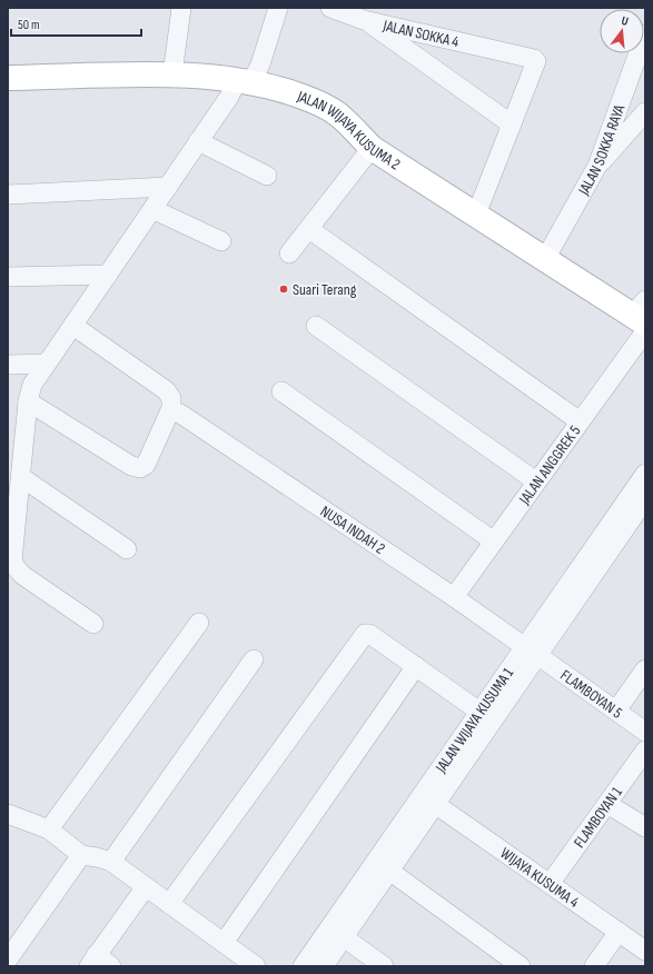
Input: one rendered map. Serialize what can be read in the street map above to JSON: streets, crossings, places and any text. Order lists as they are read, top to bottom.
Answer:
{
  "streets": {
    "street": [
      "JALAN SOKKA 4",
      "JALAN WIJAYA KUSUMA 2",
      "JALAN SOKKA RAYA",
      "JALAN ANGGREK 5",
      "NUSA INDAH 2",
      "FLAMBOYAN 5",
      "JALAN WIJAYA KUSUMA 1",
      "FLAMBOYAN 1",
      "WIJAYA KUSUMA 4"
    ]
  },
  "crossings": [
    ["JALAN SOKKA 4", "JALAN WIJAYA KUSUMA 2"],
    ["JALAN WIJAYA KUSUMA 2", "JALAN SOKKA RAYA"],
    ["JALAN WIJAYA KUSUMA 2", "JALAN ANGGREK 5"],
    ["JALAN ANGGREK 5", "NUSA INDAH 2"],
    ["NUSA INDAH 2", "FLAMBOYAN 5"],
    ["NUSA INDAH 2", "JALAN WIJAYA KUSUMA 1"],
    ["FLAMBOYAN 5", "JALAN WIJAYA KUSUMA 1"],
    ["JALAN WIJAYA KUSUMA 1", "WIJAYA KUSUMA 4"],
    ["FLAMBOYAN 1", "WIJAYA KUSUMA 4"]
  ],
  "places": ["Suari Terang"],
  "scale_bar": "50 m",
  "north": "top"
}
